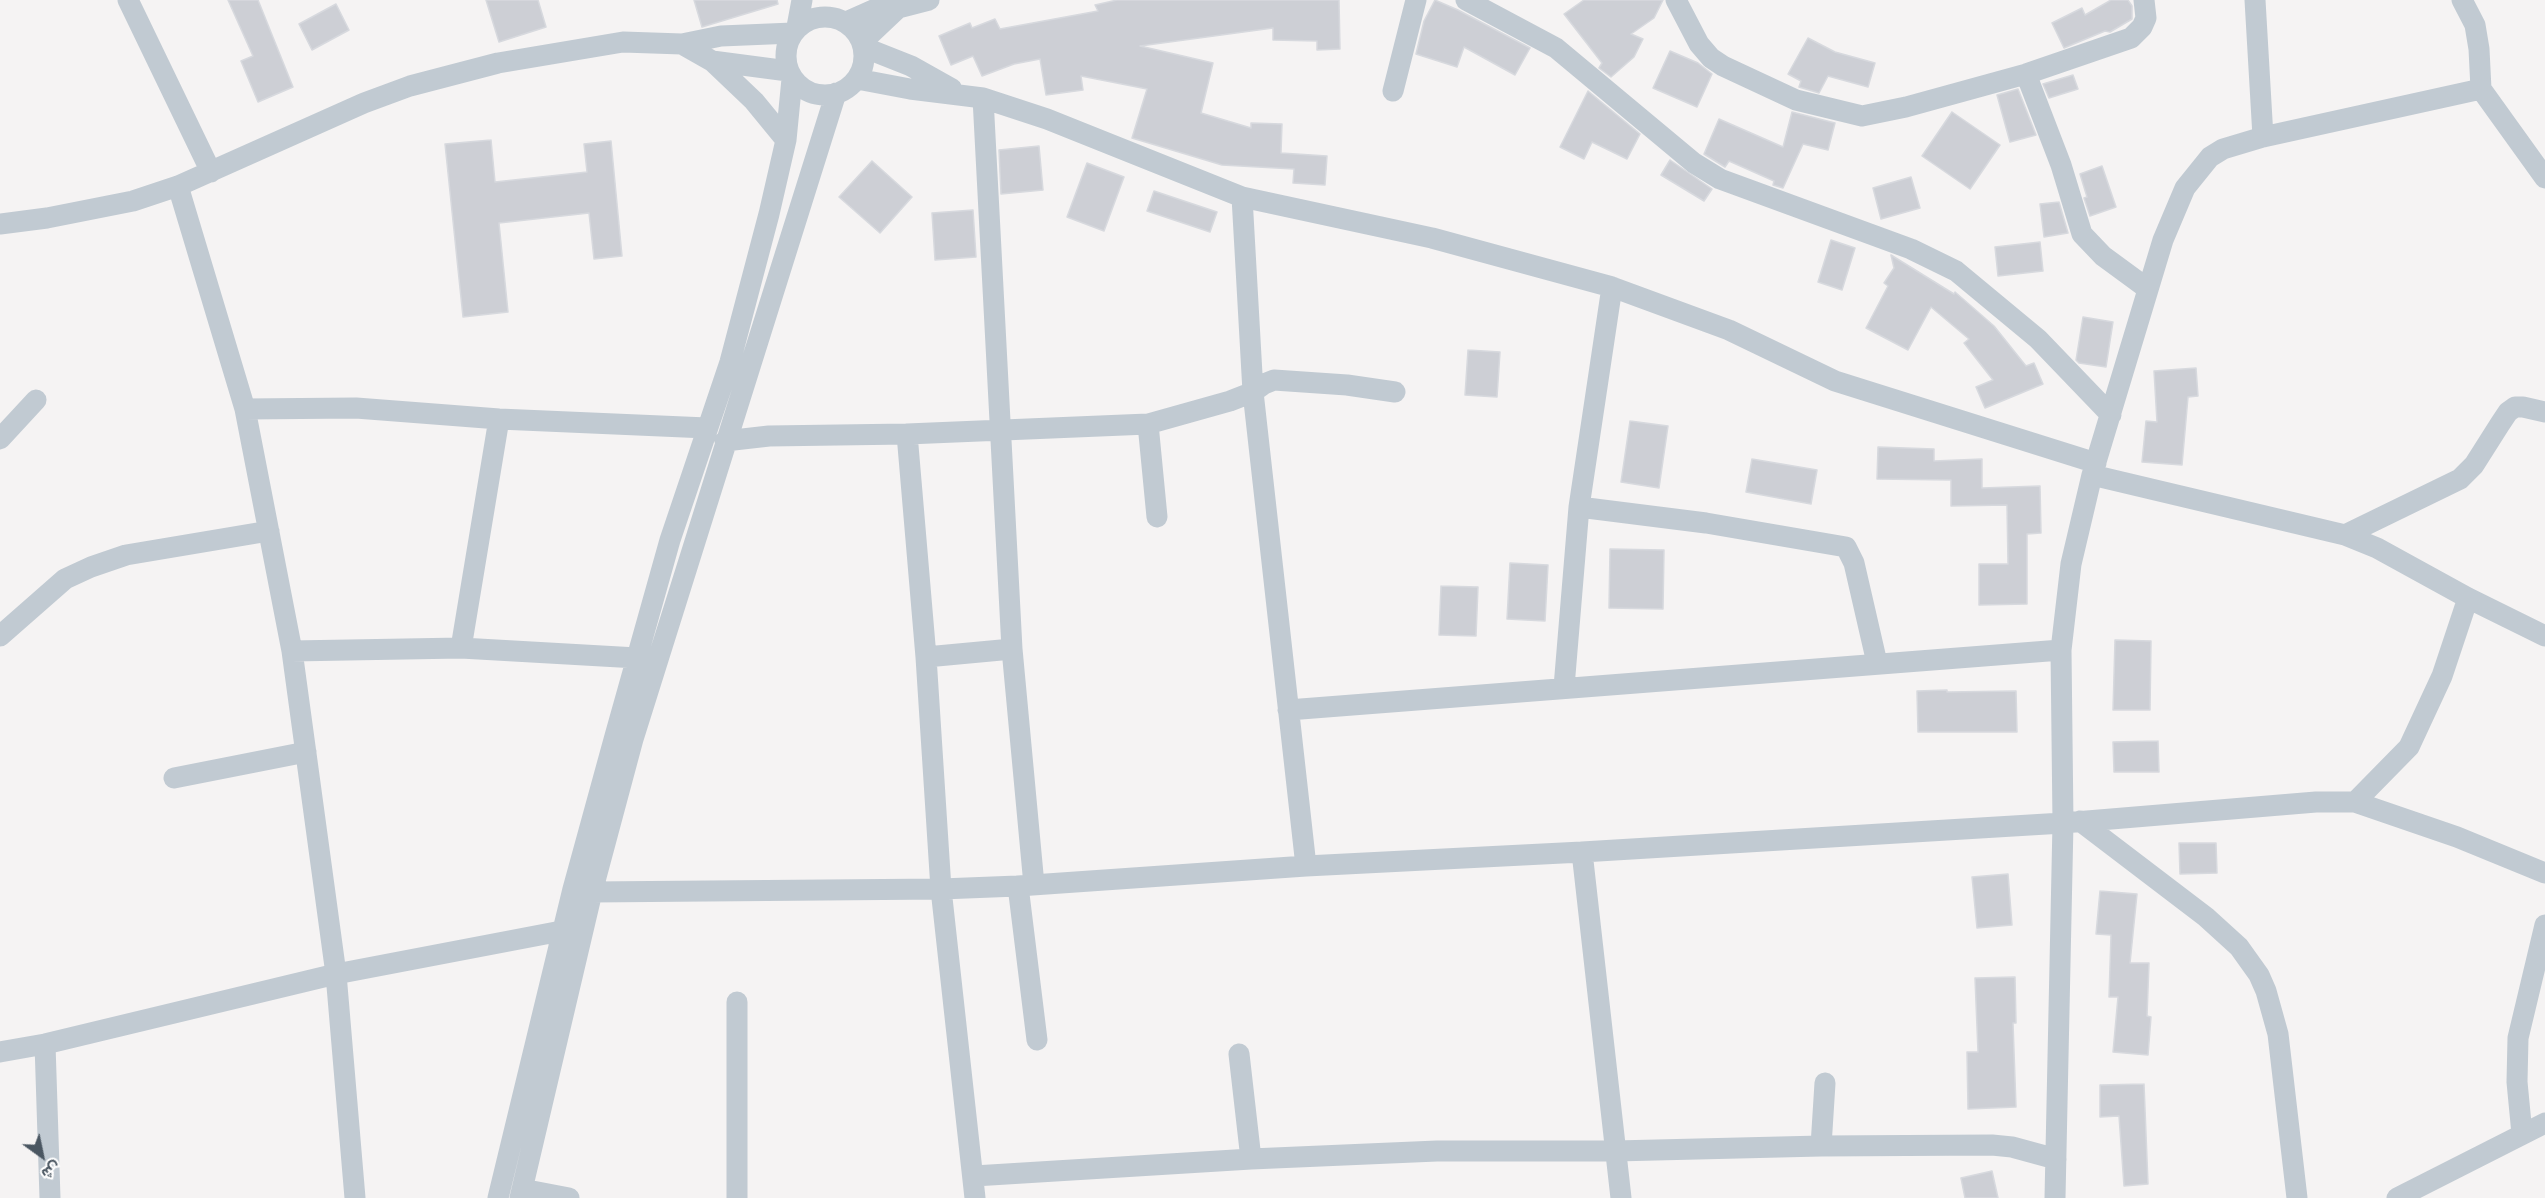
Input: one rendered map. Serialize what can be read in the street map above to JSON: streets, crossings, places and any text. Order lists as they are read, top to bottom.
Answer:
{
  "north": "bottom right"
}
